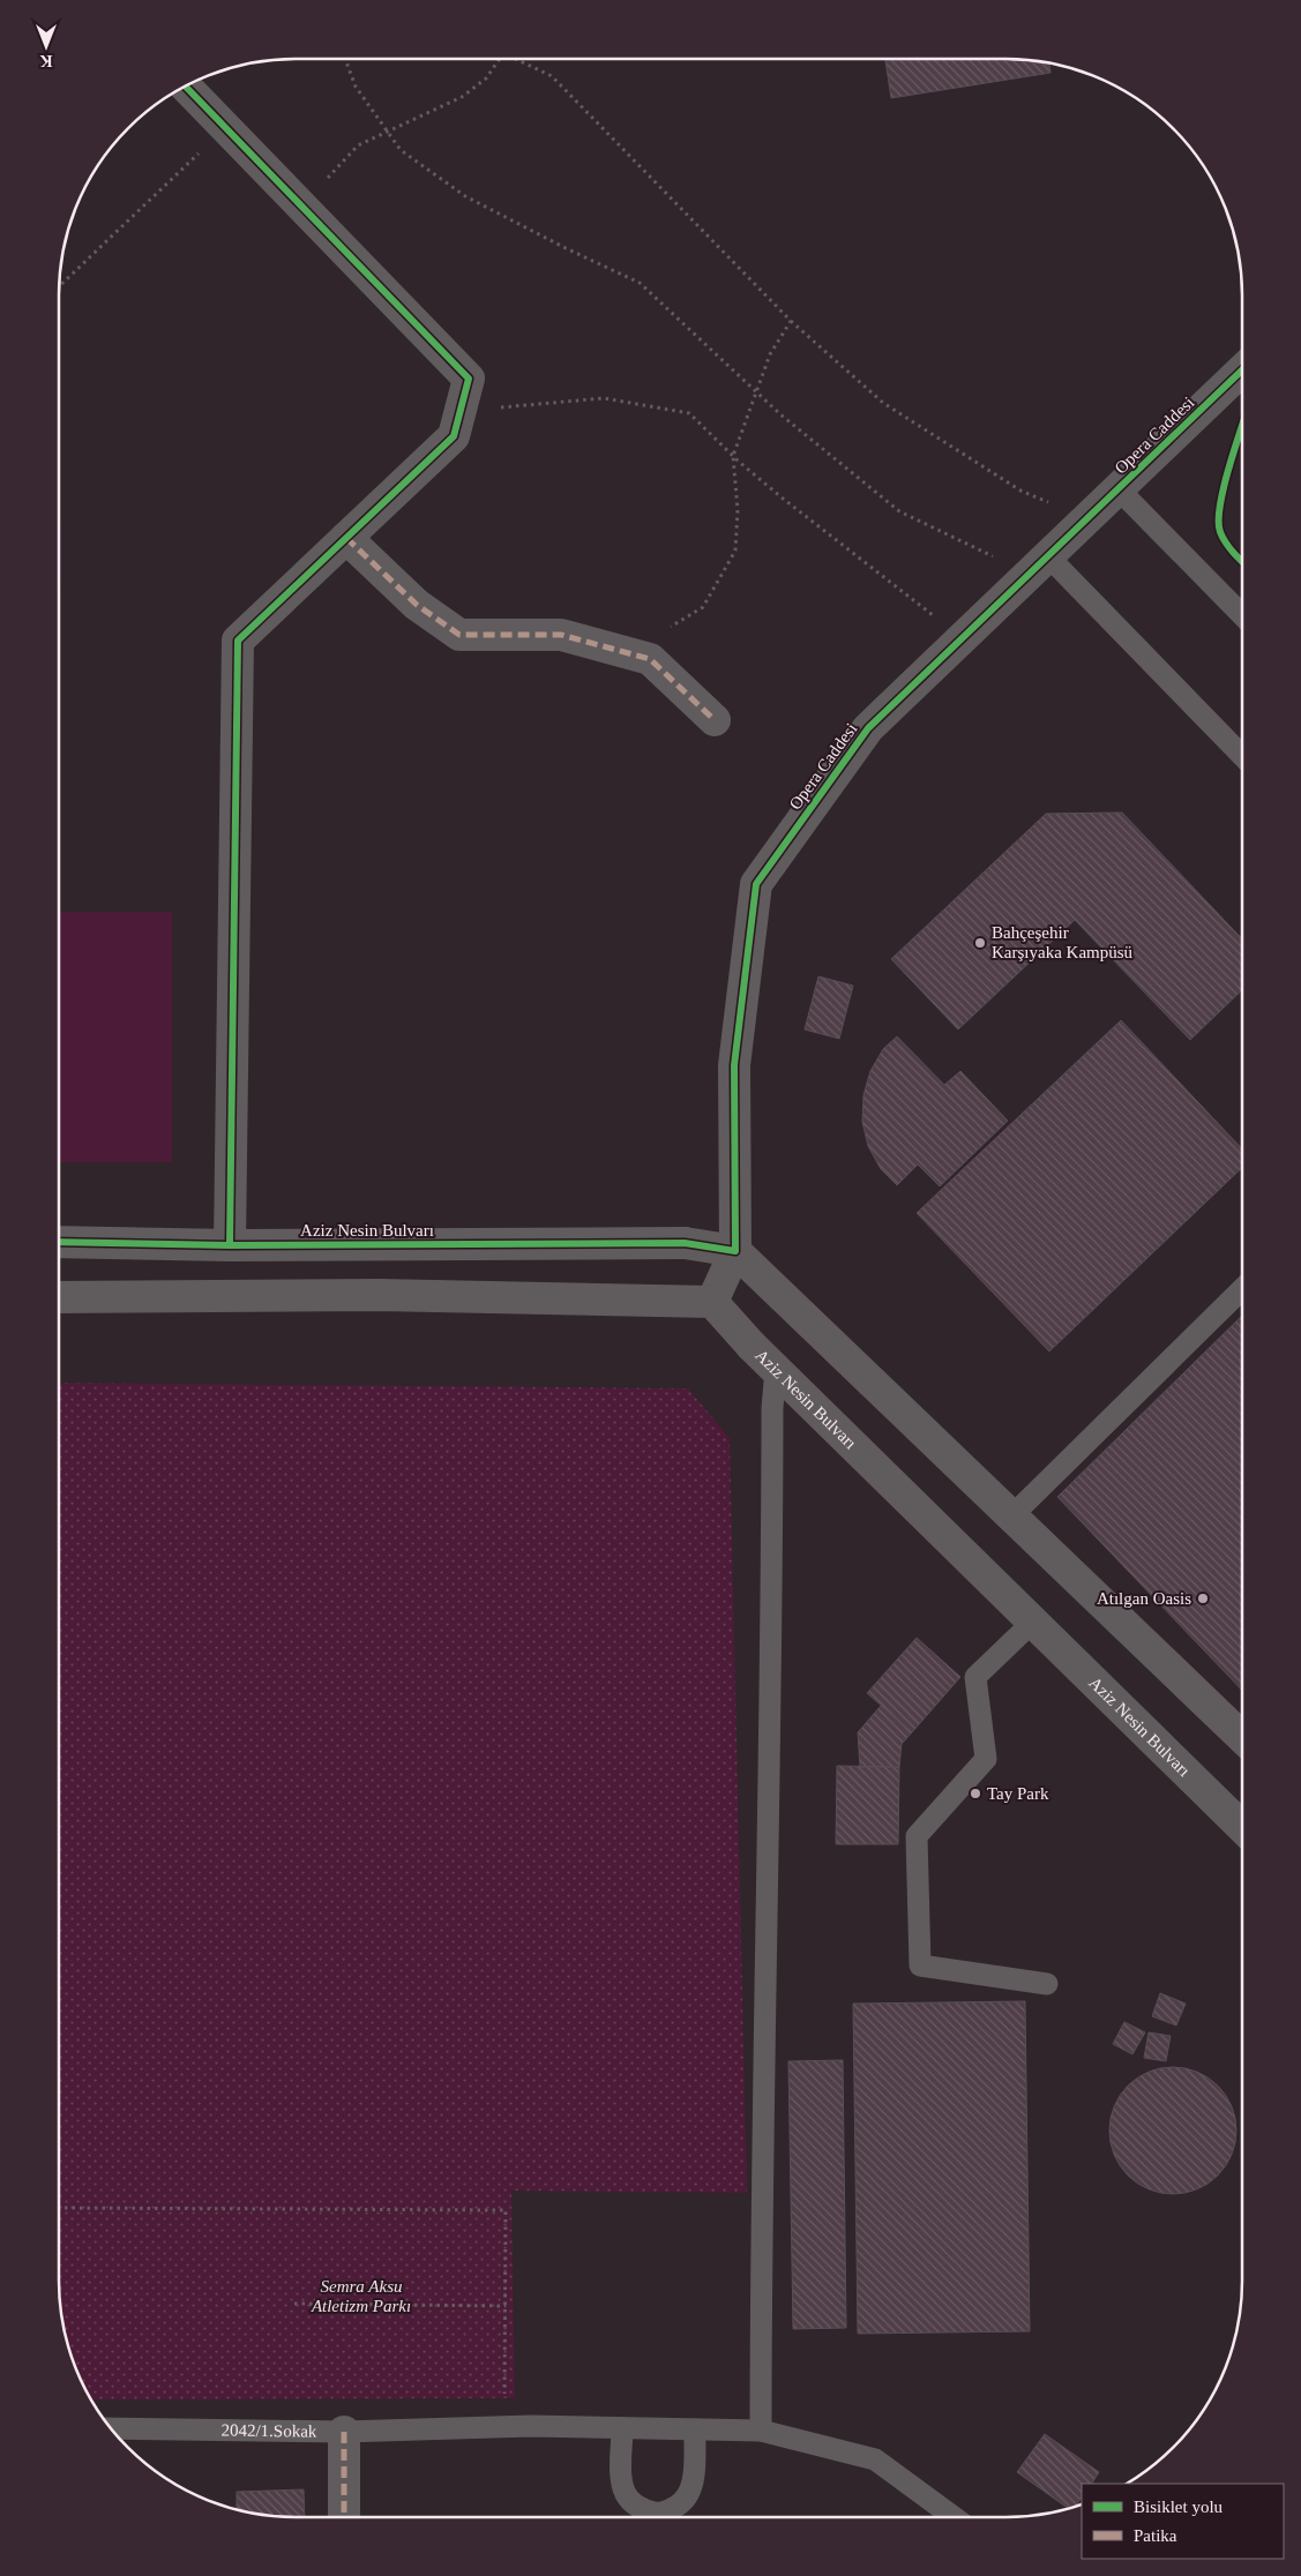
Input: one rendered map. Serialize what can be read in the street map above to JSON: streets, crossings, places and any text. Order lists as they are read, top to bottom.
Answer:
{
  "streets": {
    "street": ["Opera Caddesi", "Aziz Nesin Bulvarı"],
    "lane": ["2042/1.Sokak"]
  },
  "crossings": [
    ["Opera Caddesi", "Aziz Nesin Bulvarı"]
  ],
  "parks": ["Semra Aksu Atletizm Parkı"],
  "places": ["Bahçeşehir Karşıyaka Kampüsü", "Atılgan Oasis", "Tay Park"],
  "legend": ["Bisiklet yolu", "Patika"],
  "north": "bottom"
}
